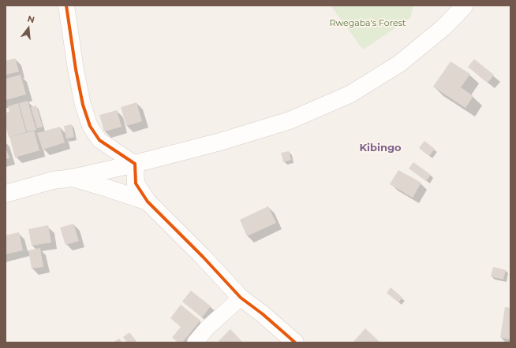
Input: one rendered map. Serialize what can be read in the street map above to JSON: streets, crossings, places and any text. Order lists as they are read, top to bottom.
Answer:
{
  "districts": ["Kibingo"],
  "parks": ["Rwegaba's Forest"],
  "north": "top"
}
